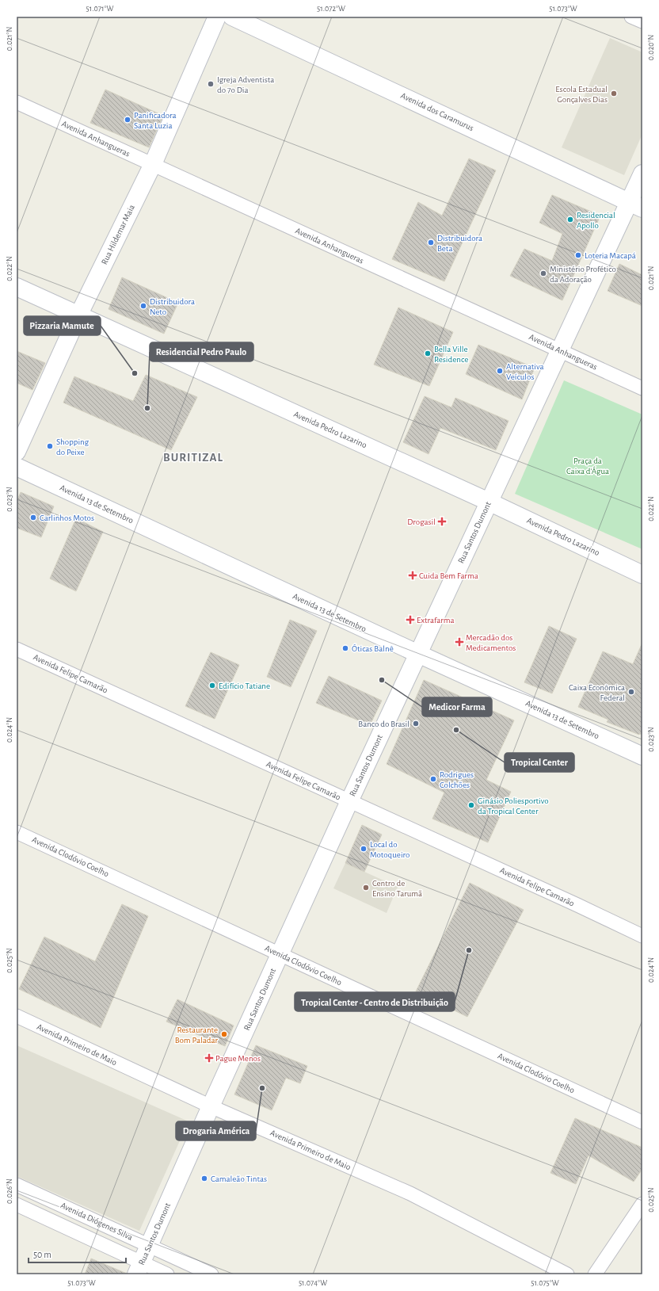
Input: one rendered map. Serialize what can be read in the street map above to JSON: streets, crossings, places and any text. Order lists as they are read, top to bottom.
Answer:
{
  "streets": {
    "main road": [
      "Avenida dos Caramurus",
      "Rua Hildemar Maia",
      "Avenida Pedro Lazarino",
      "Avenida 13 de Setembro",
      "Rua Santos Dumont"
    ],
    "street": [
      "Avenida Anhangueras",
      "Avenida Felipe Camarão",
      "Avenida Clodóvio Coelho",
      "Avenida Primeiro de Maio",
      "Avenida Diógenes Silva"
    ]
  },
  "crossings": [
    ["Avenida dos Caramurus", "Rua Santos Dumont"],
    ["Avenida Anhangueras", "Rua Hildemar Maia"],
    ["Avenida Anhangueras", "Rua Santos Dumont"],
    ["Rua Hildemar Maia", "Avenida Pedro Lazarino"],
    ["Avenida Pedro Lazarino", "Rua Santos Dumont"],
    ["Avenida 13 de Setembro", "Rua Santos Dumont"],
    ["Rua Santos Dumont", "Avenida Felipe Camarão"],
    ["Rua Santos Dumont", "Avenida Clodóvio Coelho"],
    ["Rua Santos Dumont", "Avenida Primeiro de Maio"],
    ["Rua Santos Dumont", "Avenida Diógenes Silva"]
  ],
  "districts": ["BURITIZAL"],
  "parks": ["Praça da Caixa d'Água"],
  "places": {
    "other": [
      "Igreja Adventista do 7o Dia",
      "Escola Estadual Gonçalves Dias",
      "Panificadora Santa Luzia",
      "Residencial Apollo",
      "Distribuidora Beta",
      "Loteria Macapá",
      "Ministério Profético da Adoração",
      "Distribuidora Neto",
      "Bella Ville Residence",
      "Alternativa Veículos",
      "Pizzaria Mamute",
      "Residencial Pedro Paulo",
      "Shopping do Peixe",
      "Carlinhos Motos",
      "Óticas Balnê",
      "Medicor Farma",
      "Edifício Tatiane",
      "Caixa Econômica Federal",
      "Banco do Brasil",
      "Tropical Center",
      "Rodrigues Colchões",
      "Ginásio Poliesportivo da Tropical Center",
      "Local do Motoqueiro",
      "Centro de Ensino Tarumã",
      "Tropical Center - Centro de Distribuição",
      "Restaurante Bom Paladar",
      "Drogaria América",
      "Camaleão Tintas"
    ],
    "health": [
      "Drogasil",
      "Cuida Bem Farma",
      "Extrafarma",
      "Mercadão dos Medicamentos",
      "Pague Menos"
    ]
  },
  "scale_bar": "50 m",
  "coordinates": [
    "51.071°W",
    "51.072°W",
    "51.073°W",
    "0.021°N",
    "0.020°N",
    "0.022°N",
    "0.023°N",
    "0.024°N",
    "0.025°N",
    "0.026°N",
    "51.074°W",
    "51.075°W"
  ]
}
